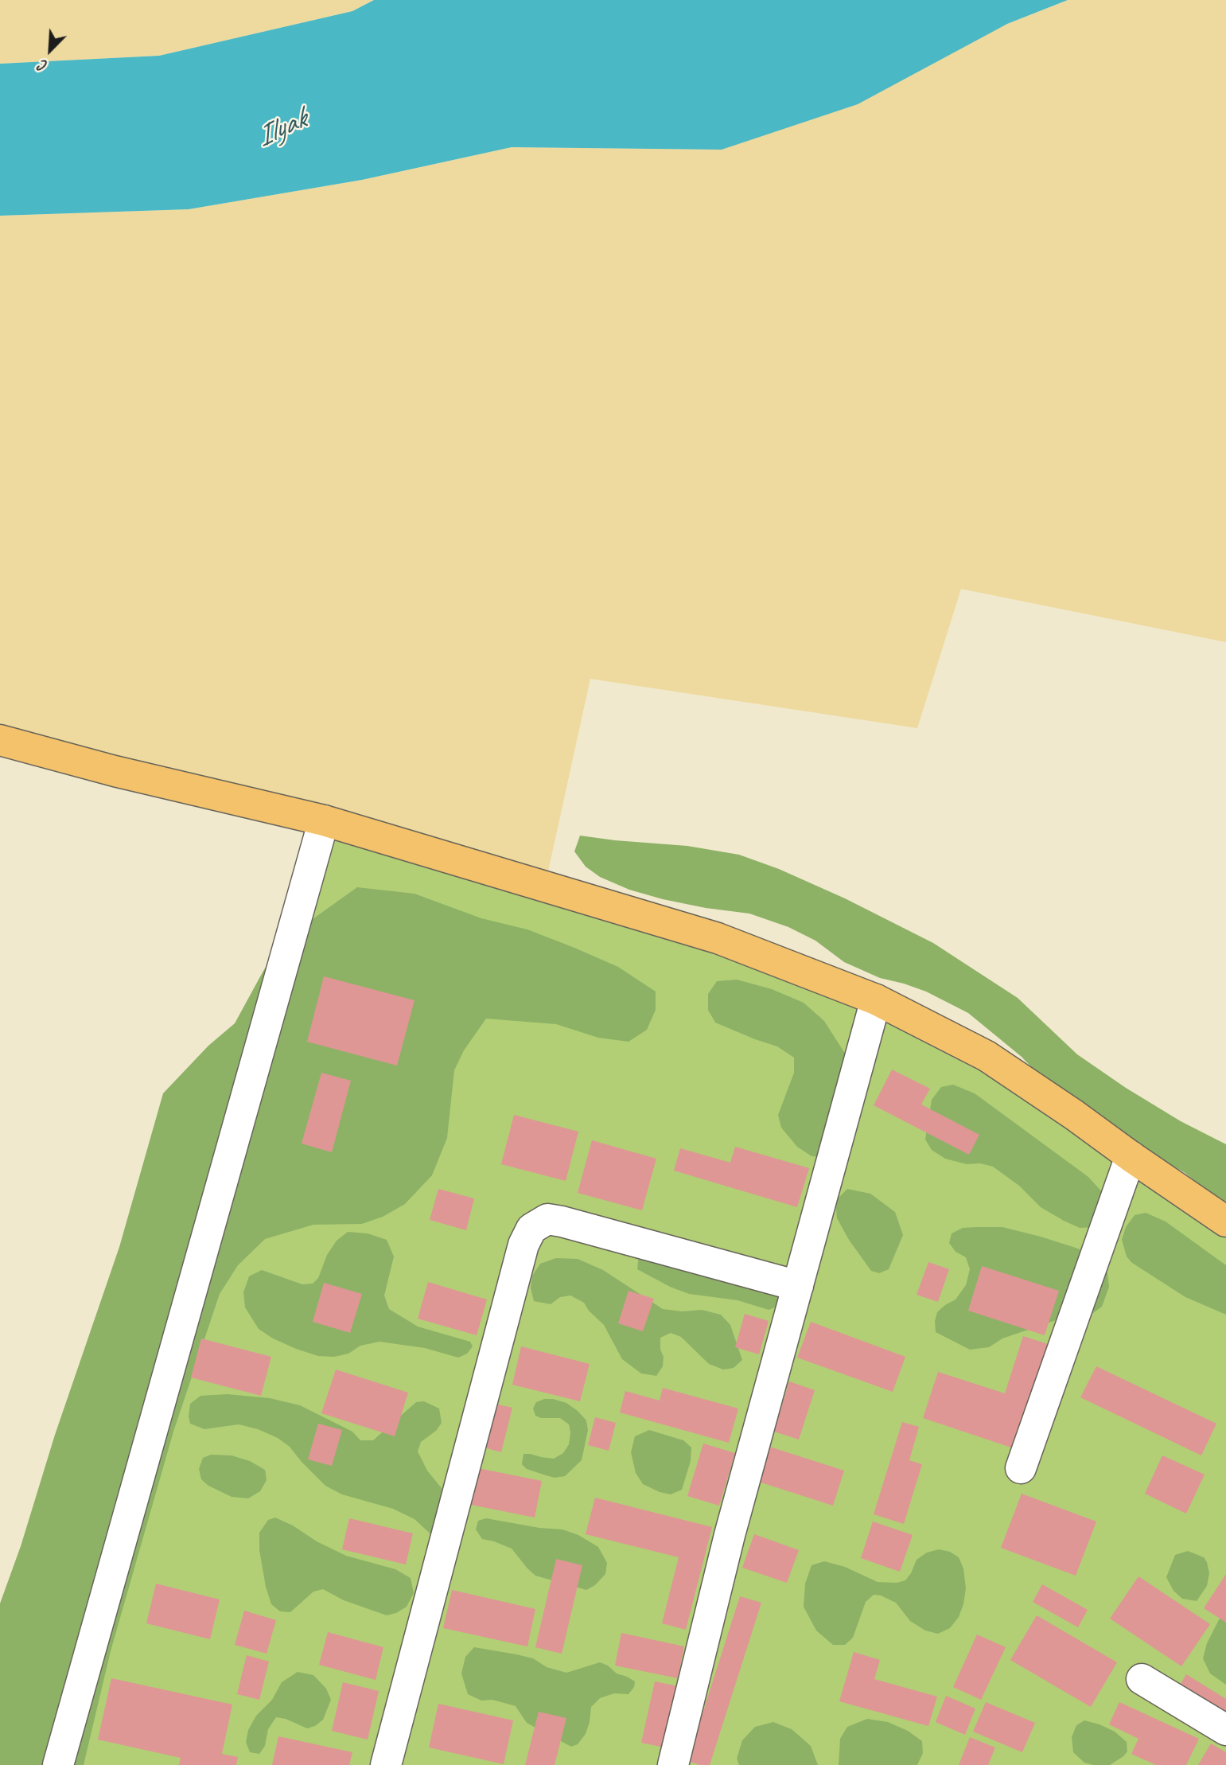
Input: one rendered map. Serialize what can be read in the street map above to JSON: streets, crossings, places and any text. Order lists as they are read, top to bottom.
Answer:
{
  "water": ["Ilyak"],
  "north": "bottom left"
}
